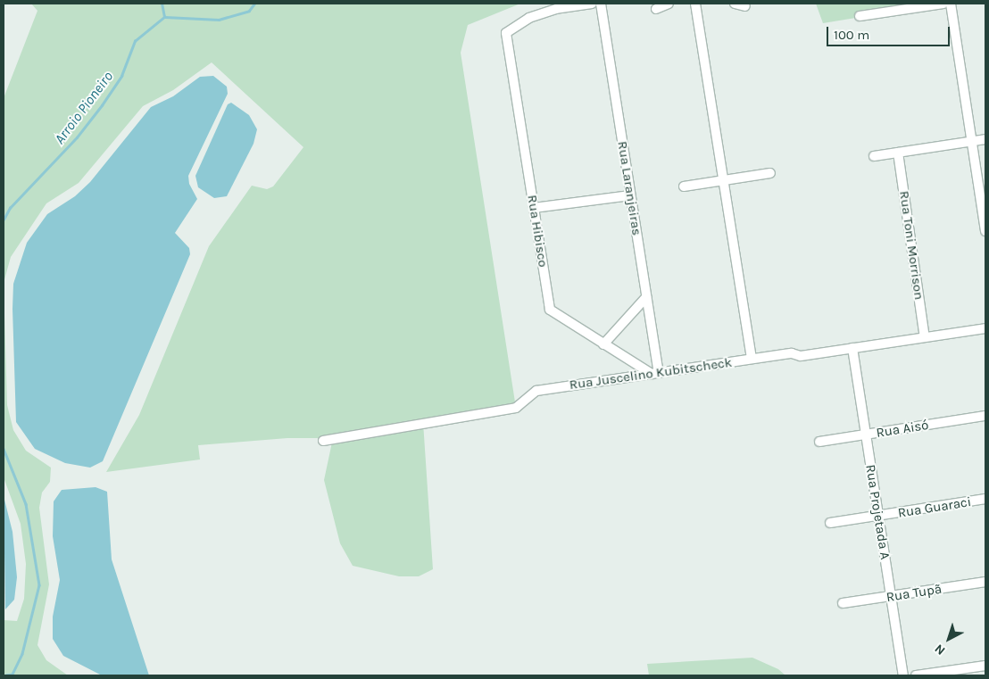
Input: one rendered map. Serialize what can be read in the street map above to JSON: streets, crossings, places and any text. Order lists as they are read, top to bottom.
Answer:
{
  "streets": {
    "street": [
      "Rua Laranjeiras",
      "Rua Hibisco",
      "Rua Toni Morrison",
      "Rua Juscelino Kubitscheck",
      "Rua Aisó",
      "Rua Guaraci",
      "Rua Projetada A",
      "Rua Tupã"
    ]
  },
  "crossings": [
    ["Rua Laranjeiras", "Rua Hibisco"],
    ["Rua Laranjeiras", "Rua Juscelino Kubitscheck"],
    ["Rua Hibisco", "Rua Juscelino Kubitscheck"],
    ["Rua Toni Morrison", "Rua Juscelino Kubitscheck"],
    ["Rua Juscelino Kubitscheck", "Rua Projetada A"],
    ["Rua Aisó", "Rua Projetada A"],
    ["Rua Guaraci", "Rua Projetada A"],
    ["Rua Projetada A", "Rua Tupã"]
  ],
  "water": ["Arroio Pioneiro"],
  "scale_bar": "100 m",
  "north": "bottom left"
}
